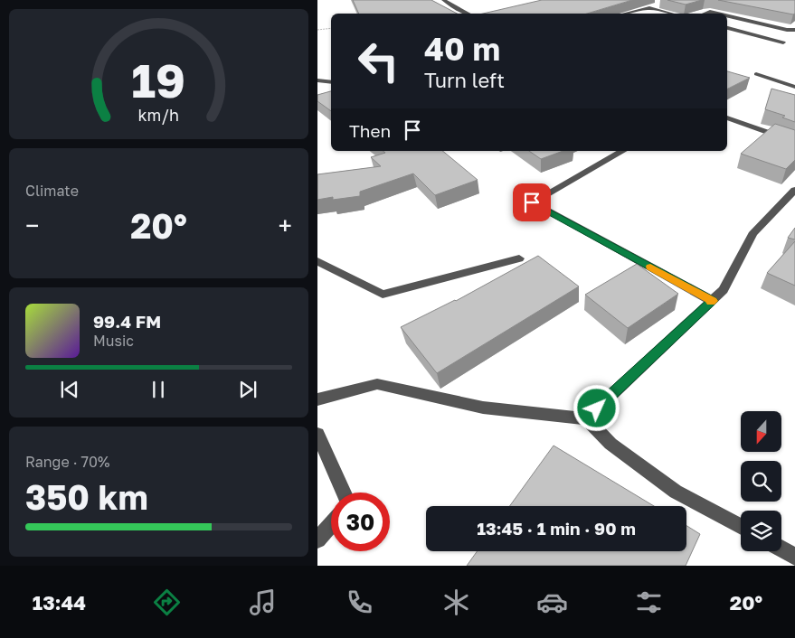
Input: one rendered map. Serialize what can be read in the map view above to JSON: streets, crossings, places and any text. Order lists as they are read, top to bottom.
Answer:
{
  "north": "bottom",
  "page": {
    "turn": ["40 m", "Turn left"],
    "then": "Then",
    "tile": [
      "Climate",
      ["Range · 70%", "350 km"]
    ],
    "heat": ["−", "20°", "+"],
    "song": ["99.4 FM", "Music"],
    "limit": "30",
    "trip": "13:45 · 1 min · 90 m",
    "tabs": ["13:44", "20°"],
    "gauge": ["19", "km/h"]
  }
}
